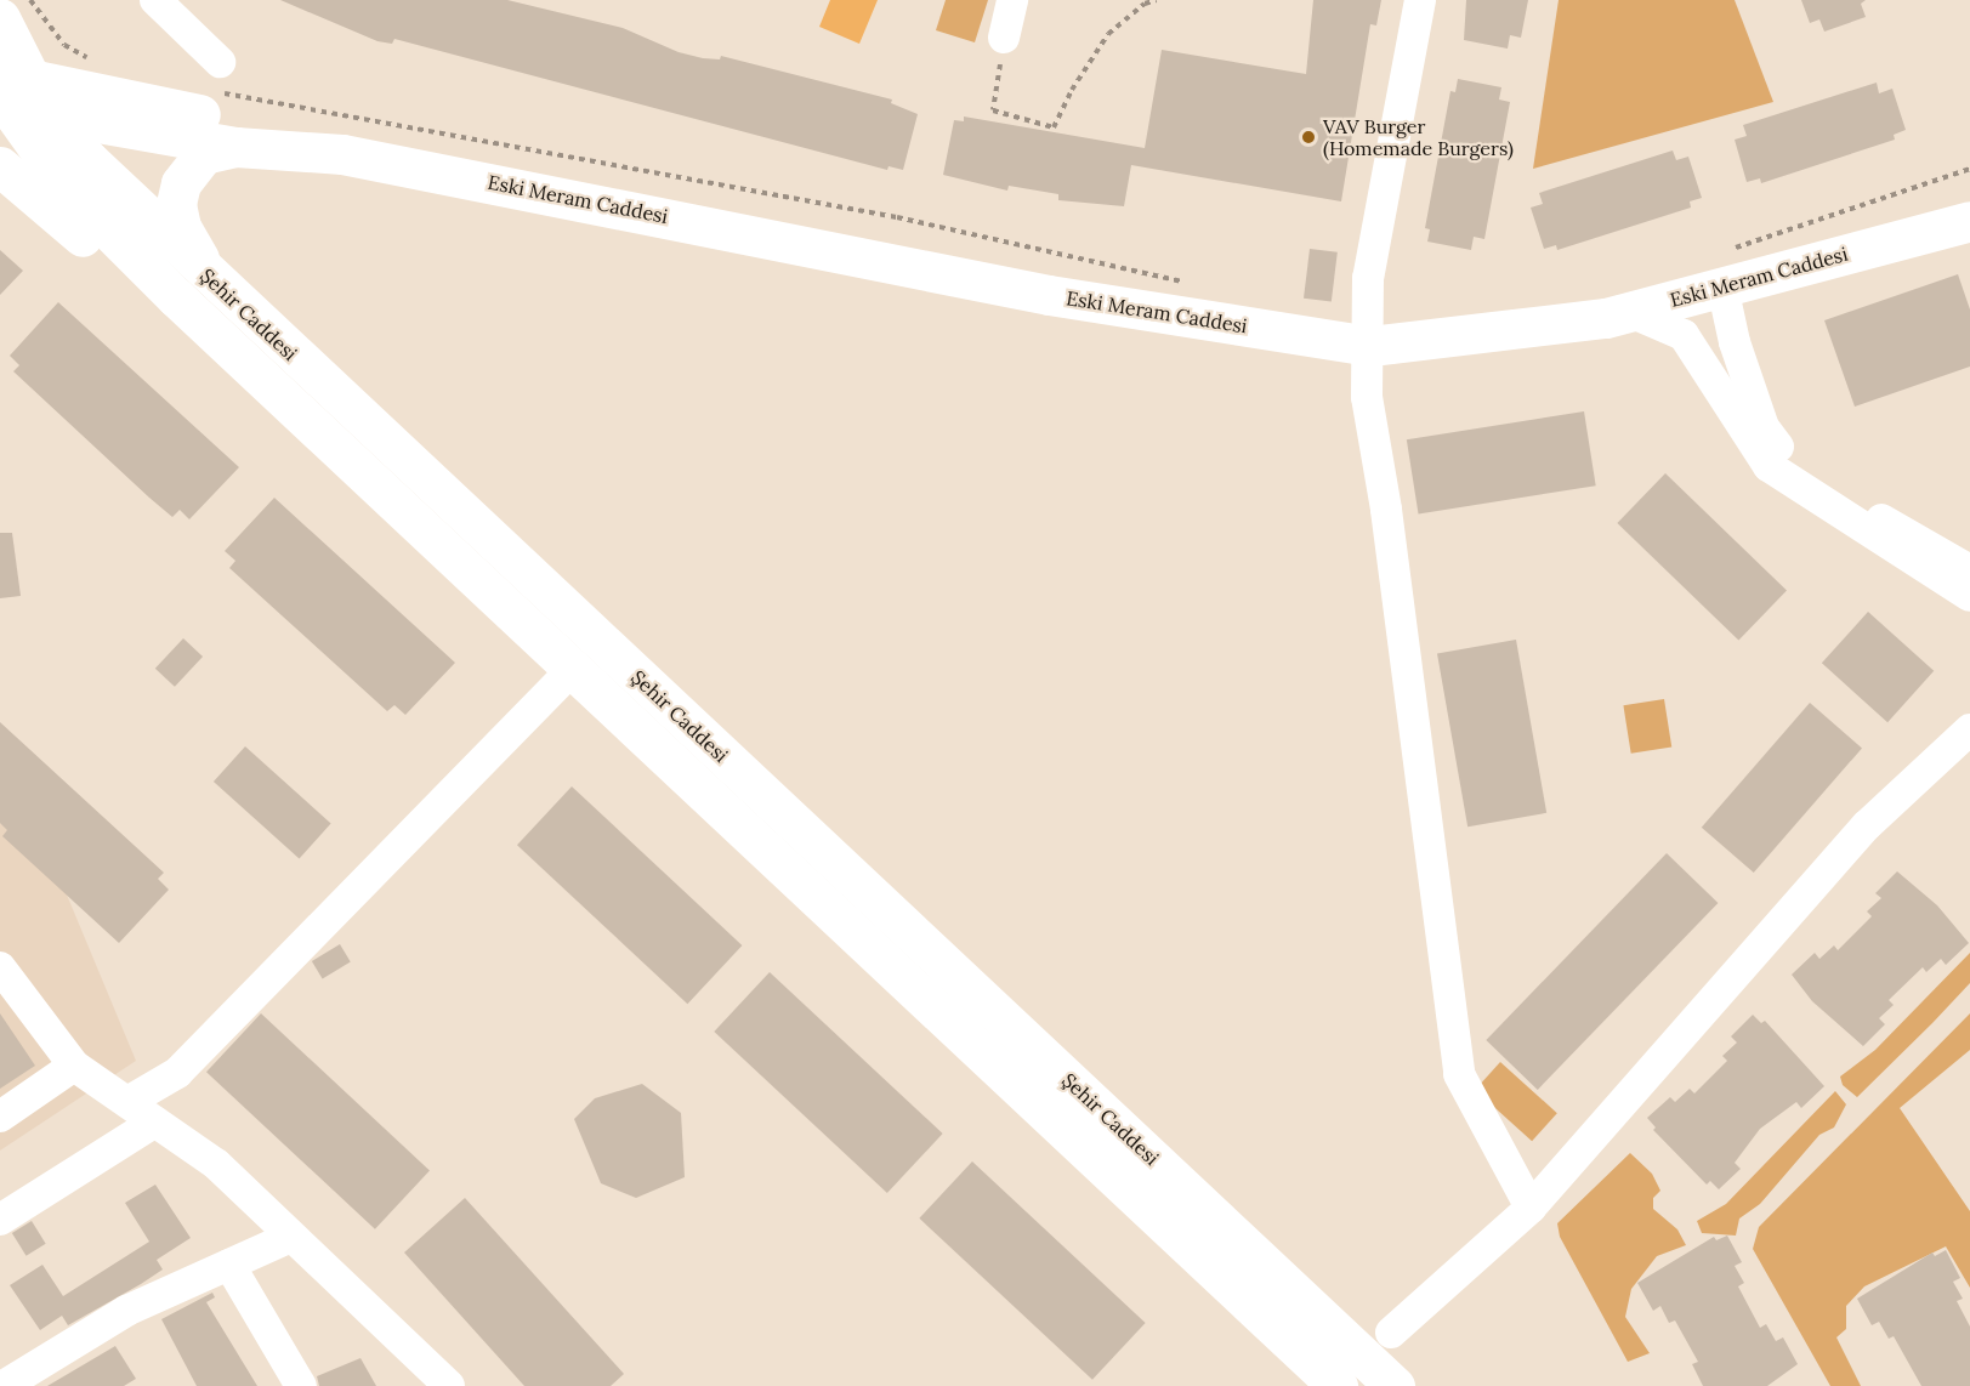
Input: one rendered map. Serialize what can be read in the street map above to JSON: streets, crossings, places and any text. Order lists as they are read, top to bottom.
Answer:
{
  "streets": {
    "main road": ["Eski Meram Caddesi", "Şehir Caddesi"]
  },
  "crossings": [
    ["Eski Meram Caddesi", "Şehir Caddesi"]
  ],
  "places": ["VAV Burger (Homemade Burgers)"]
}
